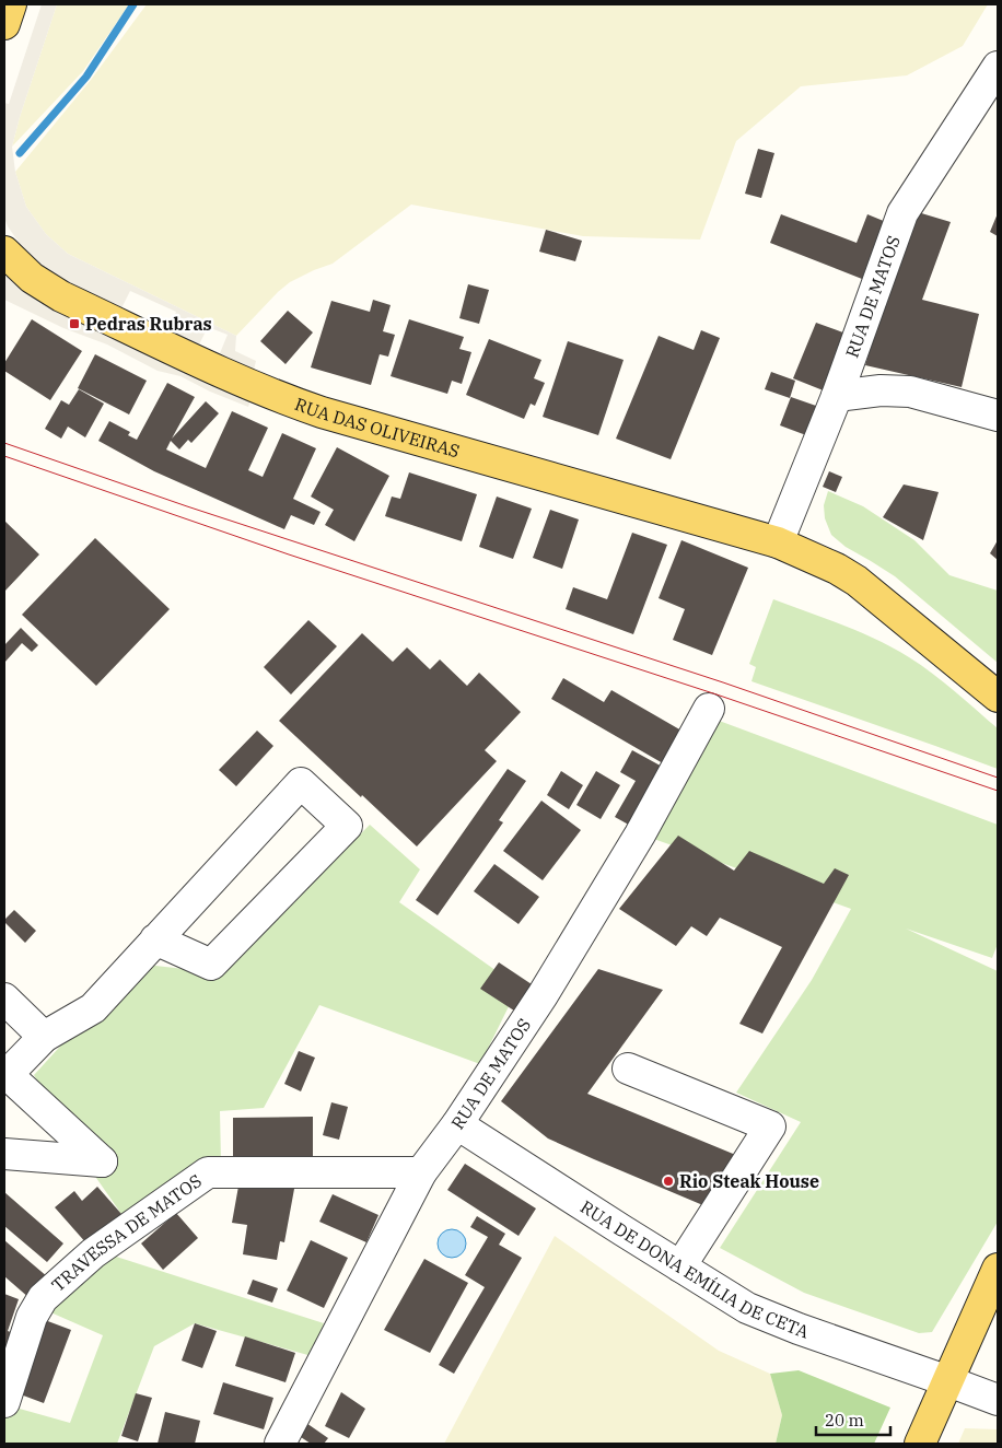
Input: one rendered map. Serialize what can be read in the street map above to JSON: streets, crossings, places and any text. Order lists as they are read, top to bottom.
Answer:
{
  "streets": {
    "main road": ["RUA DAS OLIVEIRAS"],
    "street": ["RUA DE MATOS", "TRAVESSA DE MATOS", "RUA DE DONA EMÍLIA DE CETA"]
  },
  "crossings": [
    ["RUA DE MATOS", "RUA DAS OLIVEIRAS"],
    ["RUA DE MATOS", "TRAVESSA DE MATOS"],
    ["RUA DE MATOS", "RUA DE DONA EMÍLIA DE CETA"]
  ],
  "places": {
    "transit": ["Pedras Rubras"],
    "other": ["Rio Steak House"]
  },
  "scale_bar": "20 m"
}
